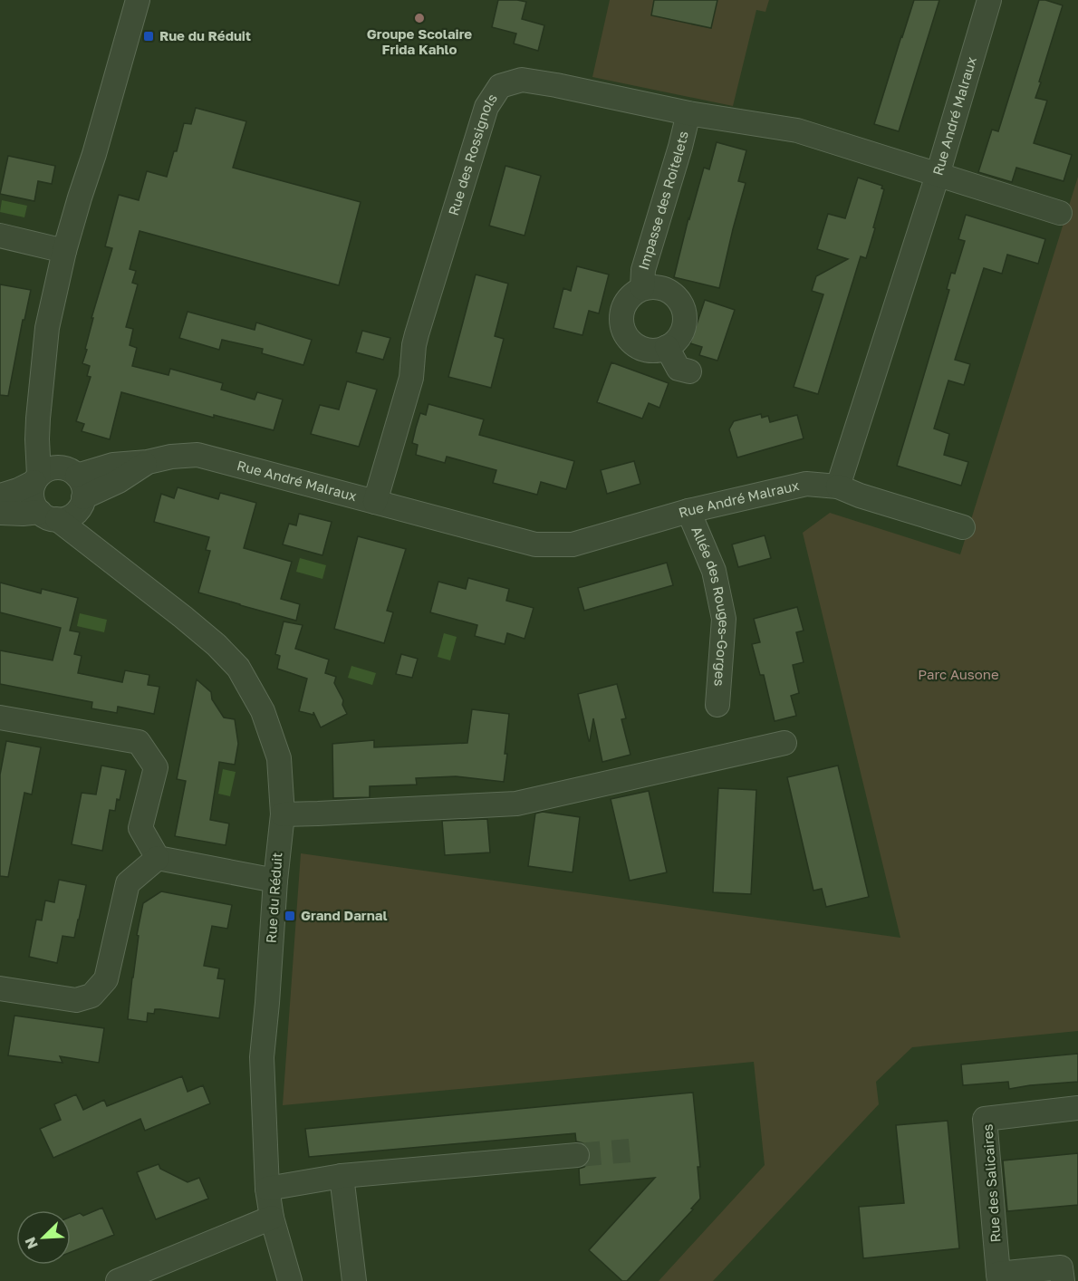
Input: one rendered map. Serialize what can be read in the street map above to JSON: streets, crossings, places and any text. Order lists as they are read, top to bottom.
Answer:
{
  "streets": {
    "street": [
      "Rue André Malraux",
      "Rue des Rossignols",
      "Impasse des Roitelets",
      "Allée des Rouges-Gorges",
      "Rue du Réduit",
      "Rue des Salicaires"
    ]
  },
  "crossings": [
    ["Rue André Malraux", "Rue des Rossignols"],
    ["Rue André Malraux", "Allée des Rouges-Gorges"],
    ["Rue André Malraux", "Rue du Réduit"],
    ["Rue des Rossignols", "Impasse des Roitelets"]
  ],
  "parks": ["Parc Ausone"],
  "places": {
    "other": ["Groupe Scolaire Frida Kahlo"],
    "transit": ["Rue du Réduit", "Grand Darnal"]
  },
  "north": "bottom left"
}
